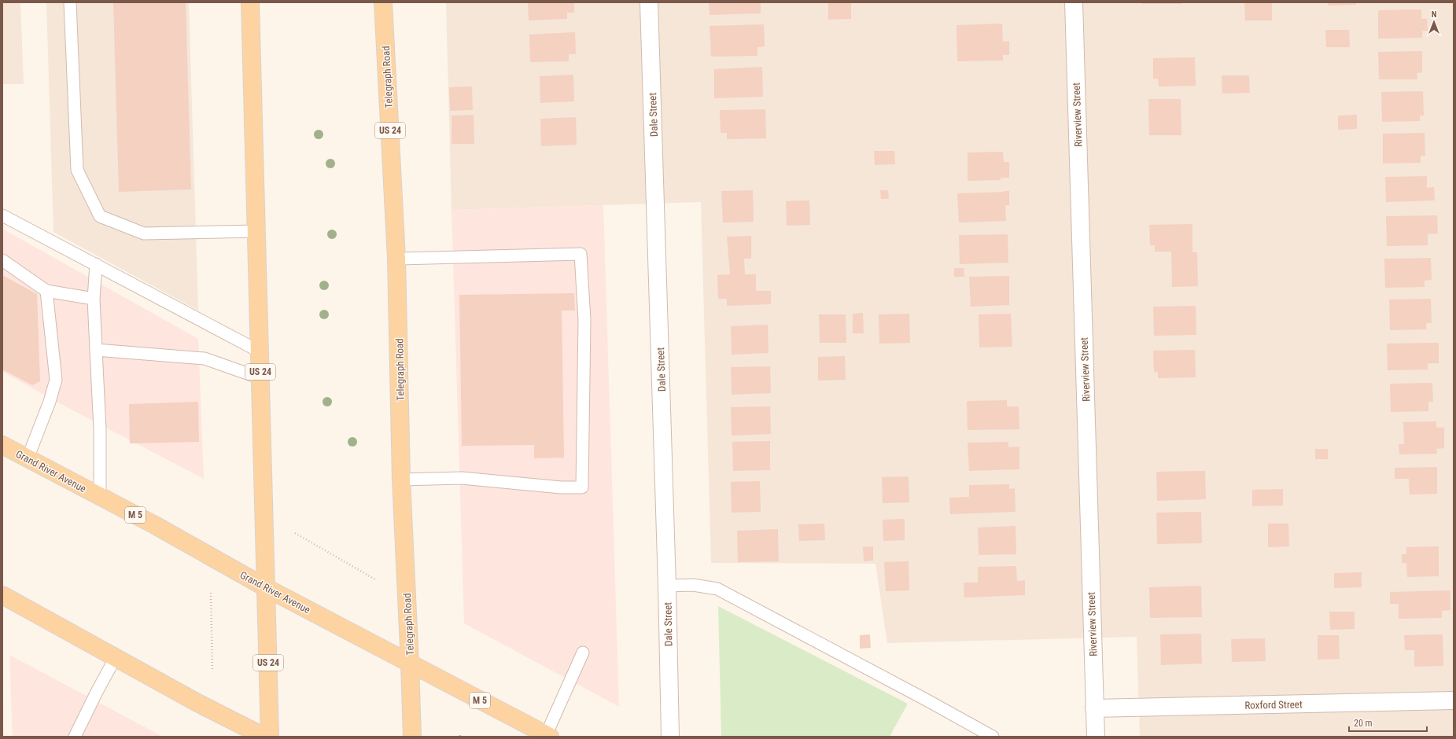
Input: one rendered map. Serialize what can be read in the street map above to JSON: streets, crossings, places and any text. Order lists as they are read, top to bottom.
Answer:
{
  "streets": {
    "main road": [
      "Telegraph Road",
      "US 24",
      "Grand River Avenue",
      "M 5"
    ],
    "street": ["Dale Street", "Riverview Street", "Roxford Street"]
  },
  "crossings": [
    ["Telegraph Road", "Grand River Avenue"],
    ["Riverview Street", "Roxford Street"],
    ["US 24", "Grand River Avenue"]
  ],
  "scale_bar": "20 m",
  "north": "top"
}
